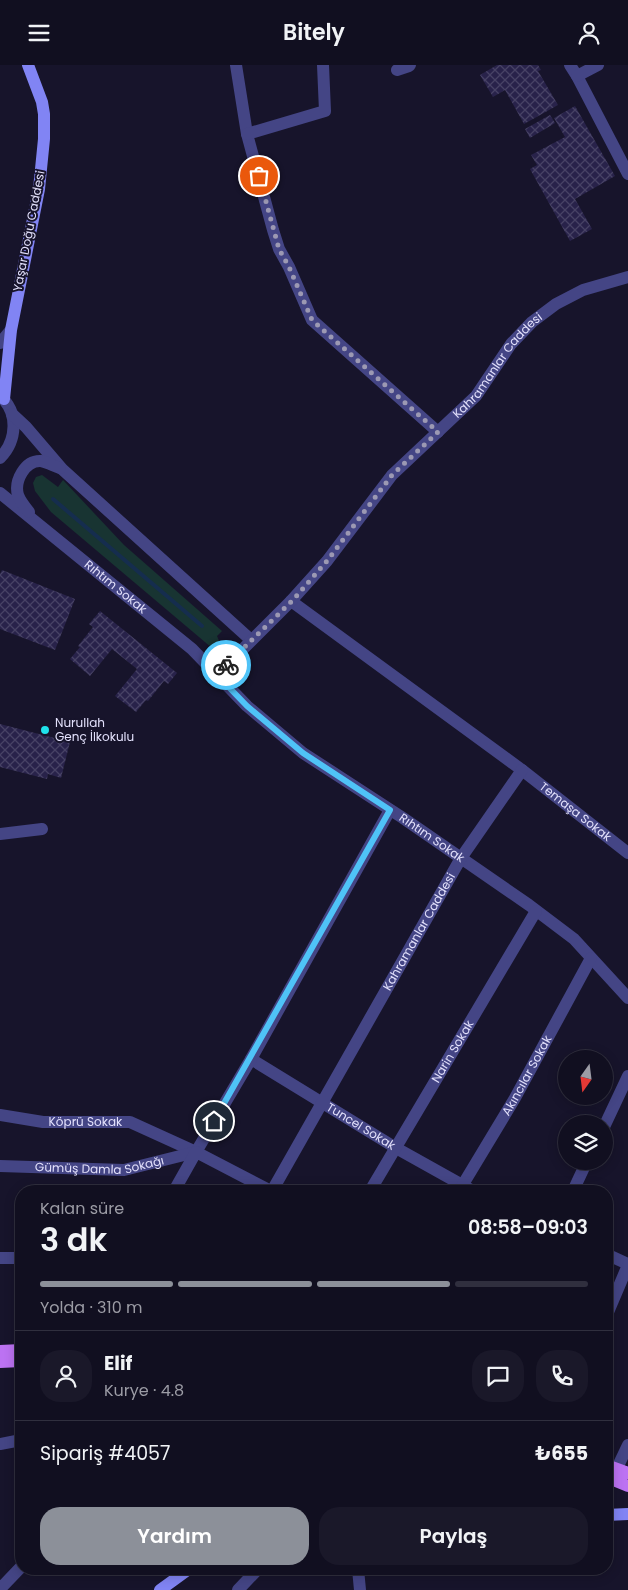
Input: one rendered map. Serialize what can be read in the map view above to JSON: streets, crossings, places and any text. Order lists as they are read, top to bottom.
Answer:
{
  "streets": {
    "street": [
      "Yaşar Doğu Caddesi",
      "Kahramanlar Caddesi",
      "Rıhtım Sokak",
      "Temaşa Sokak",
      "Narin Sokak",
      "Akıncılar Sokak",
      "Köprü Sokak",
      "Tuncel Sokak",
      "Gümüş Damla Sokağı"
    ]
  },
  "crossings": [
    ["Kahramanlar Caddesi", "Rıhtım Sokak"],
    ["Kahramanlar Caddesi", "Temaşa Sokak"],
    ["Kahramanlar Caddesi", "Tuncel Sokak"],
    ["Rıhtım Sokak", "Narin Sokak"],
    ["Rıhtım Sokak", "Akıncılar Sokak"],
    ["Narin Sokak", "Tuncel Sokak"],
    ["Köprü Sokak", "Gümüş Damla Sokağı"]
  ],
  "places": ["Nurullah Genç İlkokulu"],
  "north": "bottom",
  "page": {
    "header": "Bitely",
    "heading": ["3 dk", "Kalan süre", "08:58–09:03"],
    "panel": [
      "Elif",
      "Kurye · 4.8",
      "Sipariş #4057",
      "₺655"
    ],
    "bar": "Yolda · 310 m",
    "buttons": ["Yardım", "Paylaş"]
  }
}
